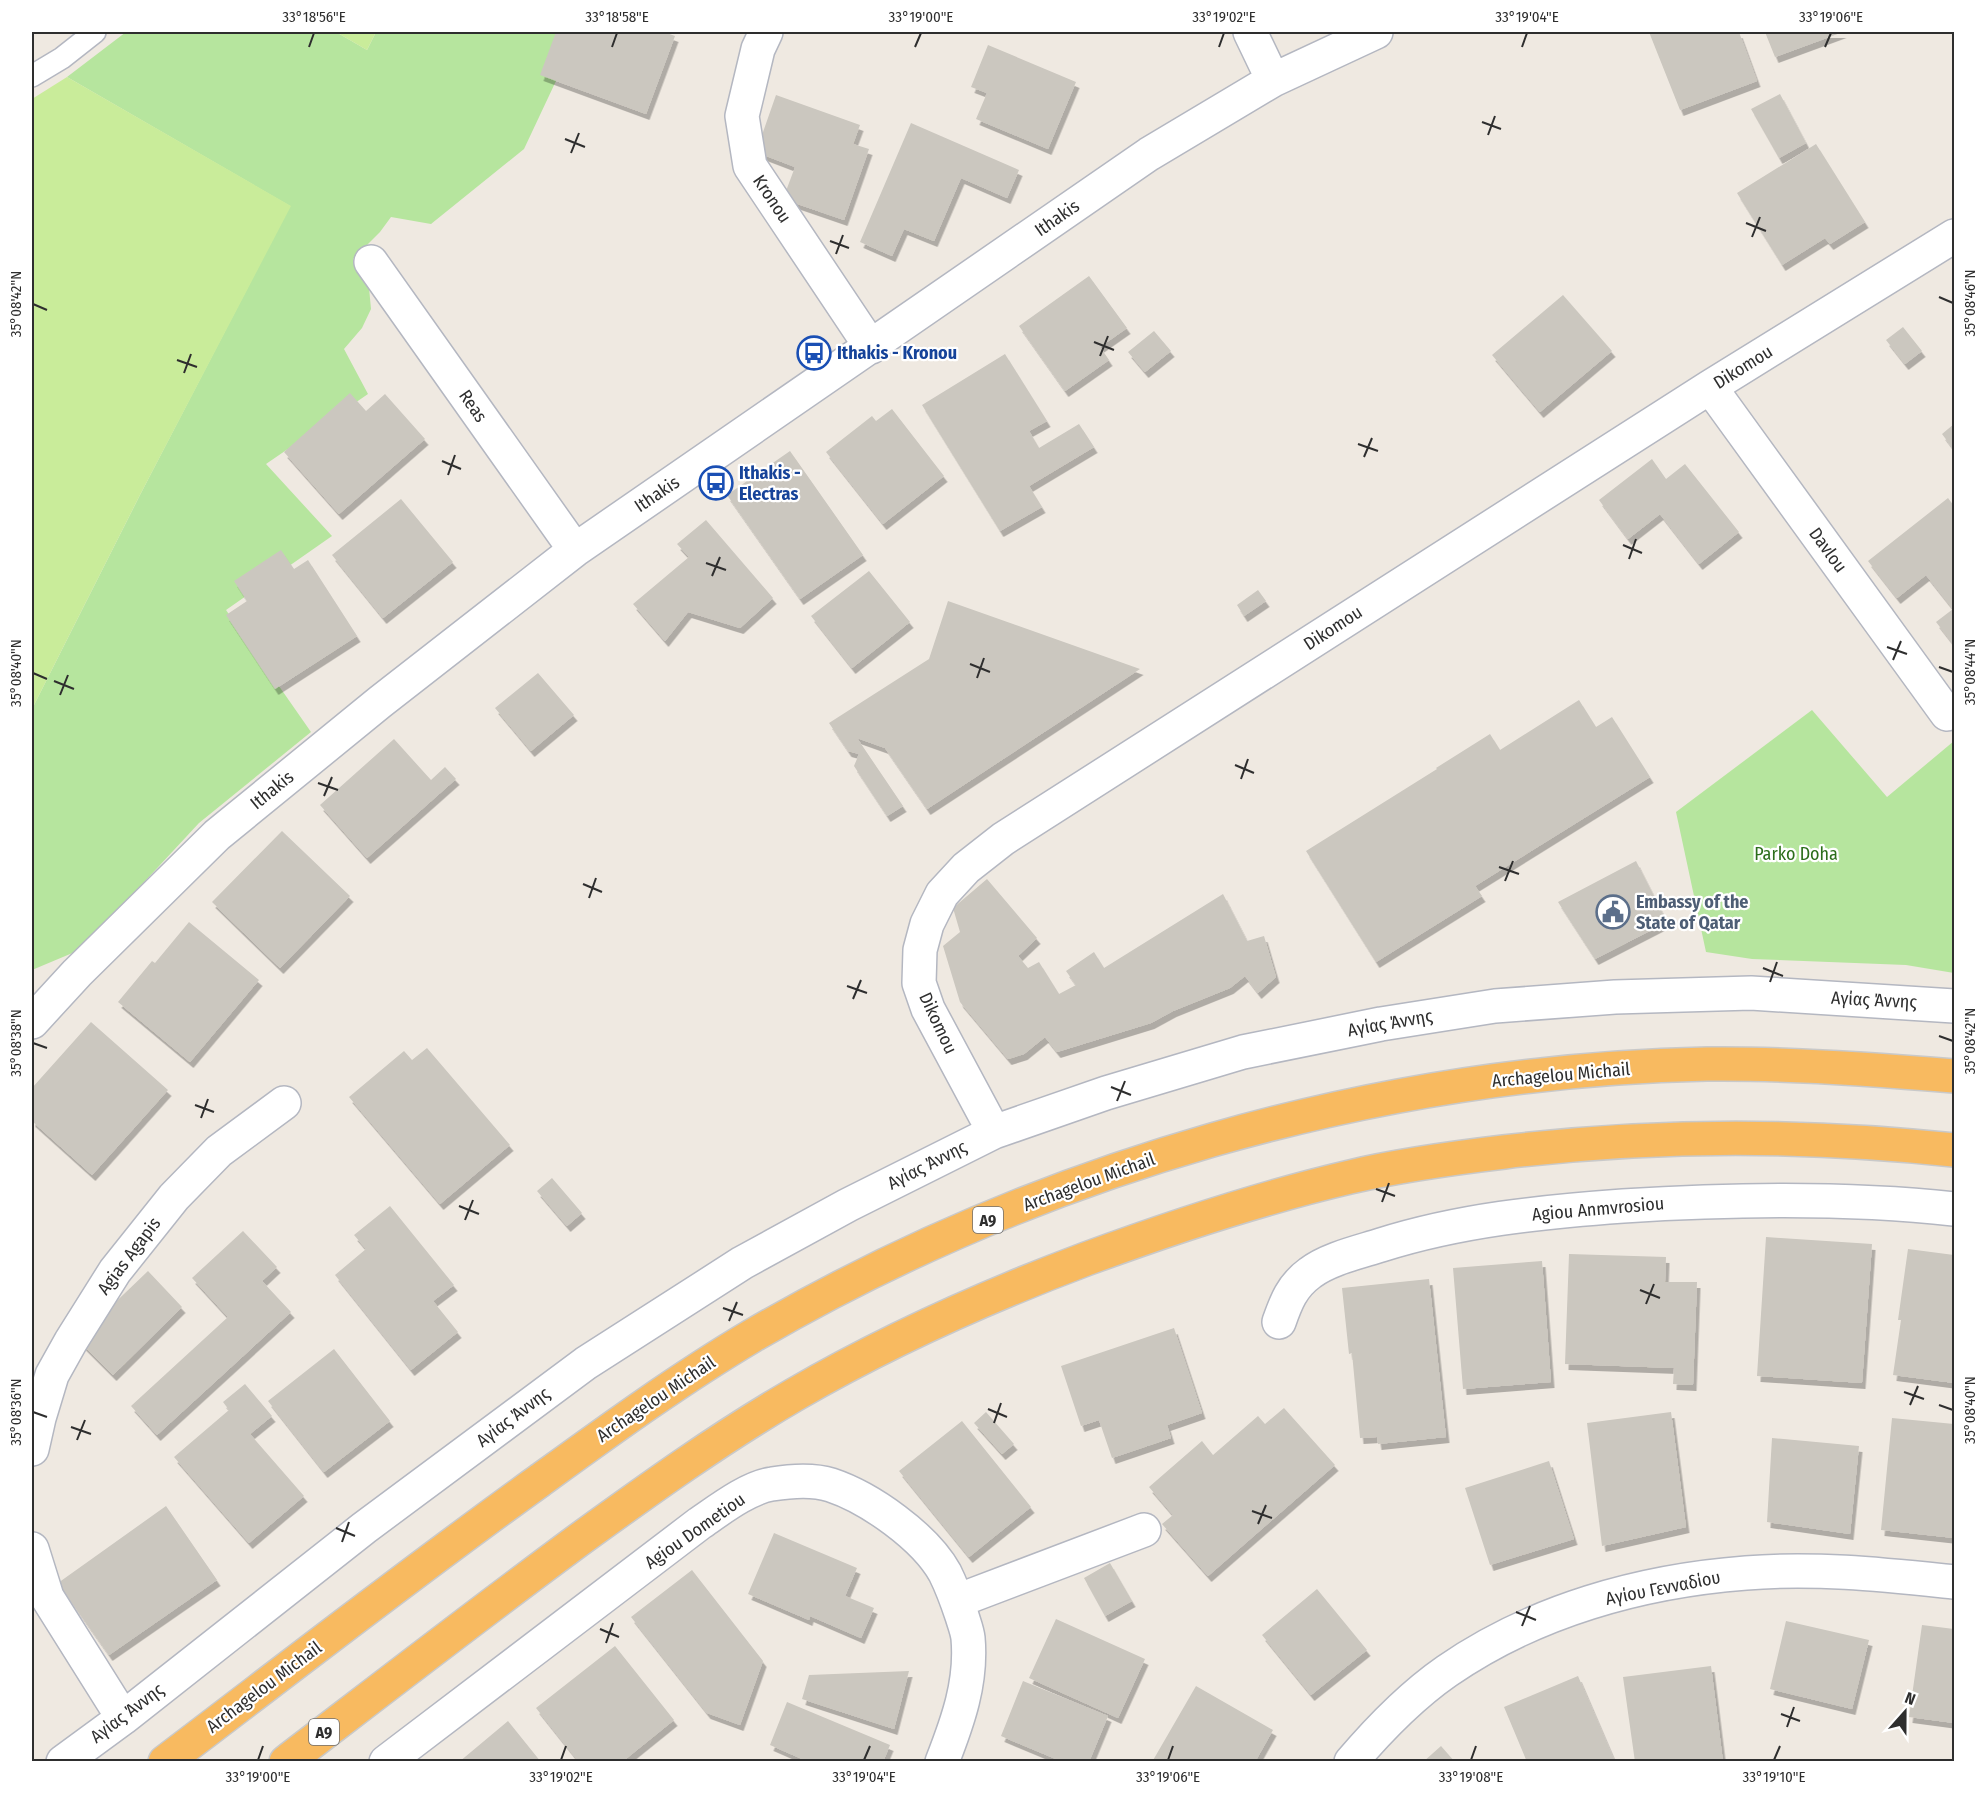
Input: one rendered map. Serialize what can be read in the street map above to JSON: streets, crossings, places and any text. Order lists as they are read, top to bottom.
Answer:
{
  "streets": {
    "highway": ["Archagelou Michail", "A9"],
    "street": [
      "Kronou",
      "Ithakis",
      "Dikomou",
      "Reas",
      "Davlou",
      "Αγίας Άννης",
      "Agiou Anmvrosiou",
      "Agias Agapis",
      "Agiou Dometiou",
      "Αγίου Γενναδίου"
    ]
  },
  "crossings": [
    ["Kronou", "Ithakis"],
    ["Ithakis", "Reas"],
    ["Dikomou", "Davlou"],
    ["Dikomou", "Αγίας Άννης"]
  ],
  "parks": ["Parko Doha"],
  "places": {
    "bus stop": ["Ithakis - Kronou", "Ithakis - Electras"],
    "public building": ["Embassy of the State of Qatar"]
  },
  "north": "top",
  "coordinates": [
    "33°18'56\"E",
    "33°18'58\"E",
    "33°19'00\"E",
    "33°19'02\"E",
    "33°19'04\"E",
    "33°19'06\"E",
    "35°08'46\"N",
    "35°08'42\"N",
    "35°08'44\"N",
    "35°08'40\"N",
    "35°08'38\"N",
    "35°08'36\"N",
    "33°19'08\"E",
    "33°19'10\"E"
  ]
}
